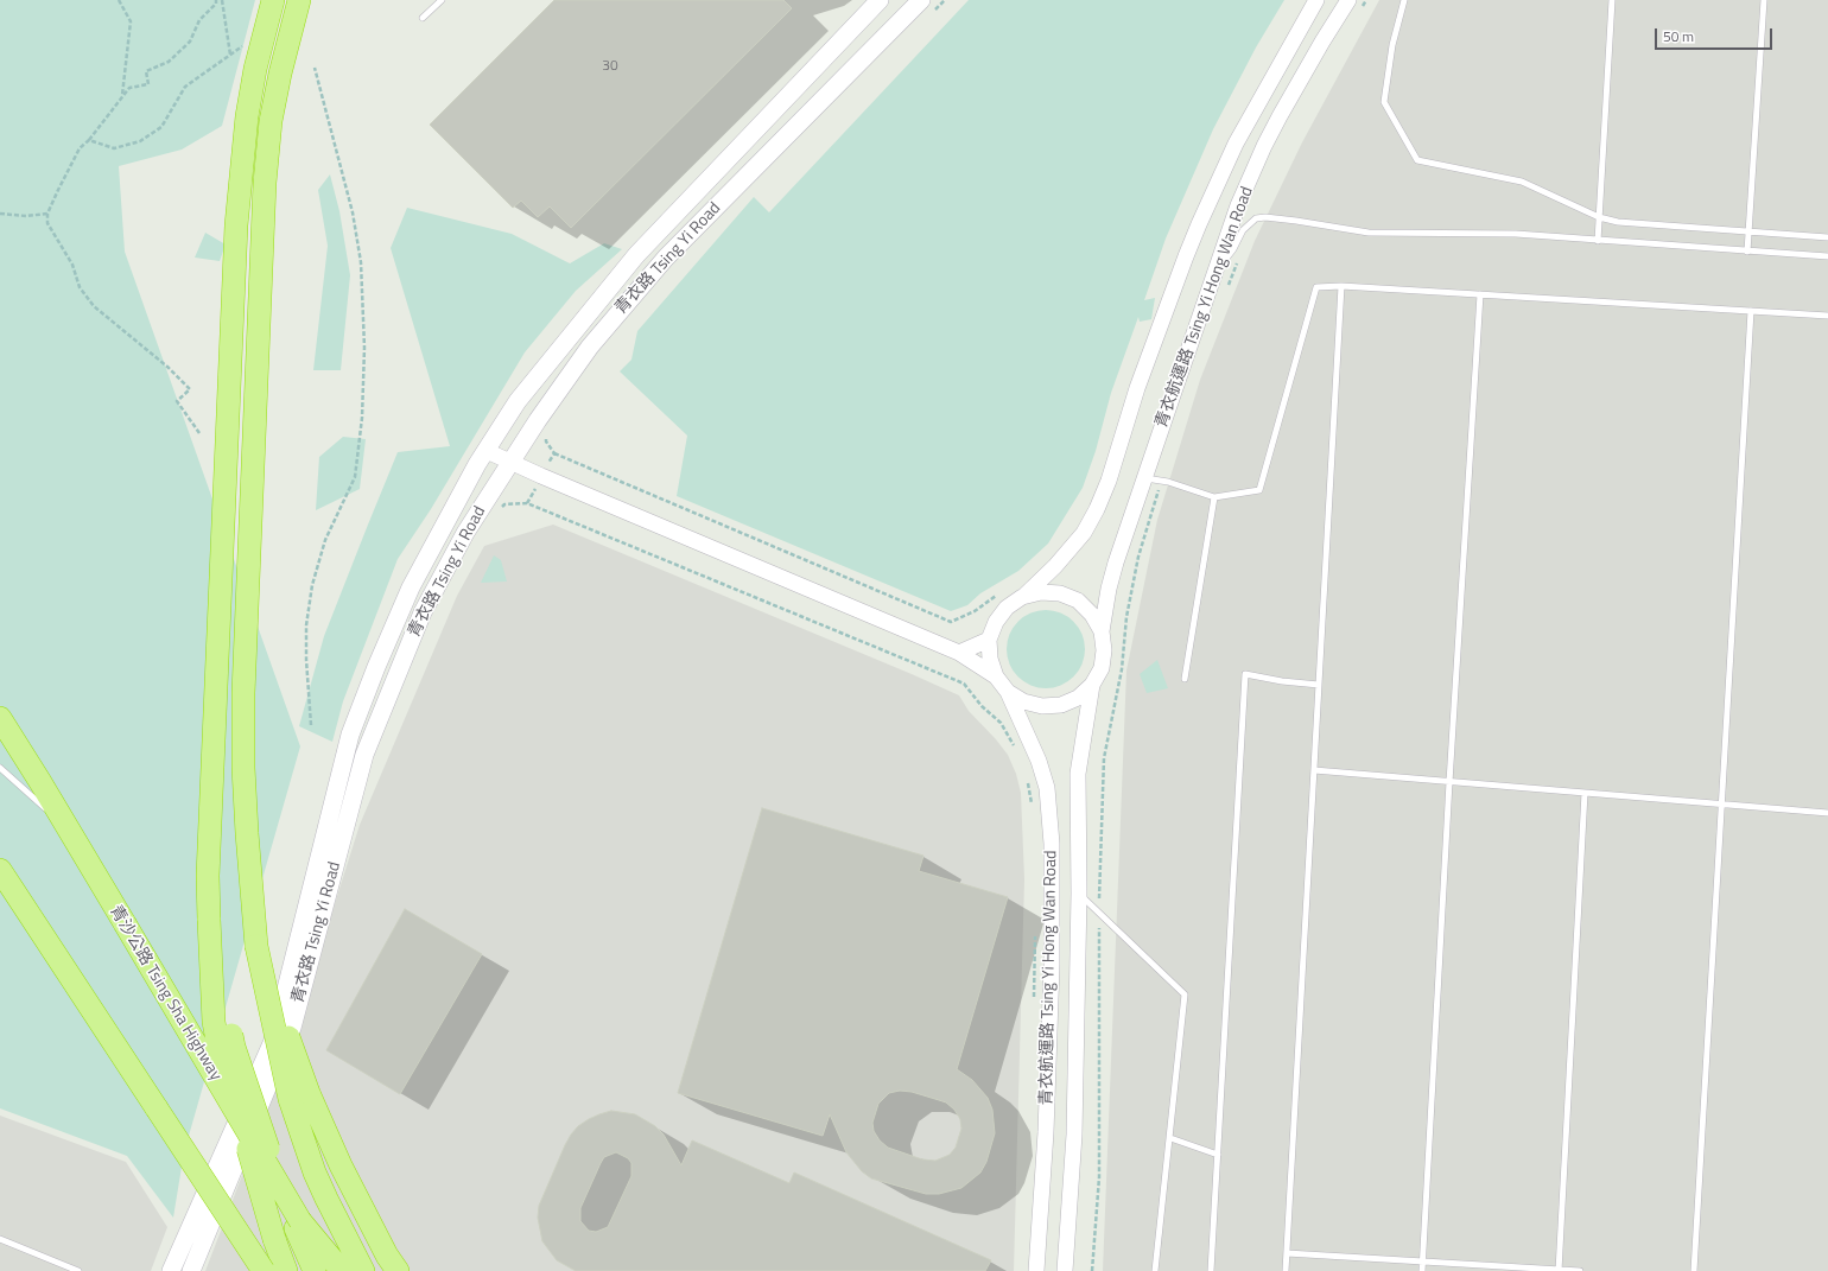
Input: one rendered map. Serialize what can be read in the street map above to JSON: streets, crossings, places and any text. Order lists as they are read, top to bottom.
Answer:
{
  "streets": {
    "highway": ["青沙公路 Tsing Sha Highway"],
    "main road": ["青衣路 Tsing Yi Road"],
    "street": ["青衣航運路 Tsing Yi Hong Wan Road"]
  },
  "house_numbers": ["30"],
  "scale_bar": "50 m"
}
